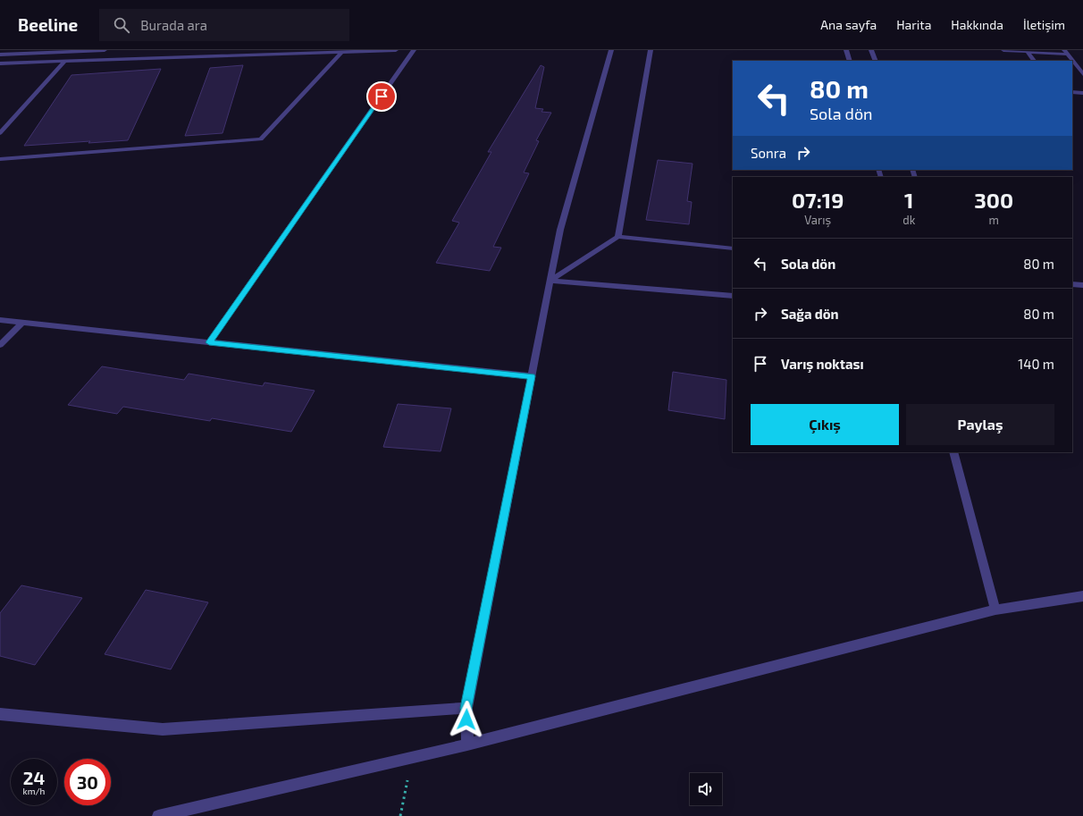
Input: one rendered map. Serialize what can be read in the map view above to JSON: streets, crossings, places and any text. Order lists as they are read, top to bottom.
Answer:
{
  "page": {
    "header": "Beeline",
    "search": "Burada ara",
    "nav": [
      "Ana sayfa",
      "Harita",
      "Hakkında",
      "İletişim"
    ],
    "turn": ["80 m", "Sola dön"],
    "then": "Sonra",
    "eta": [
      "07:19",
      "Varış",
      "1",
      "dk",
      "300",
      "m"
    ],
    "list": [
      {
        "name": "Sola dön",
        "value": "80 m"
      },
      {
        "name": "Sağa dön",
        "value": "80 m"
      },
      {
        "name": "Varış noktası",
        "value": "140 m"
      }
    ],
    "buttons": ["Çıkış", "Paylaş"],
    "speed": "24 km/h",
    "limit": "30"
  }
}
